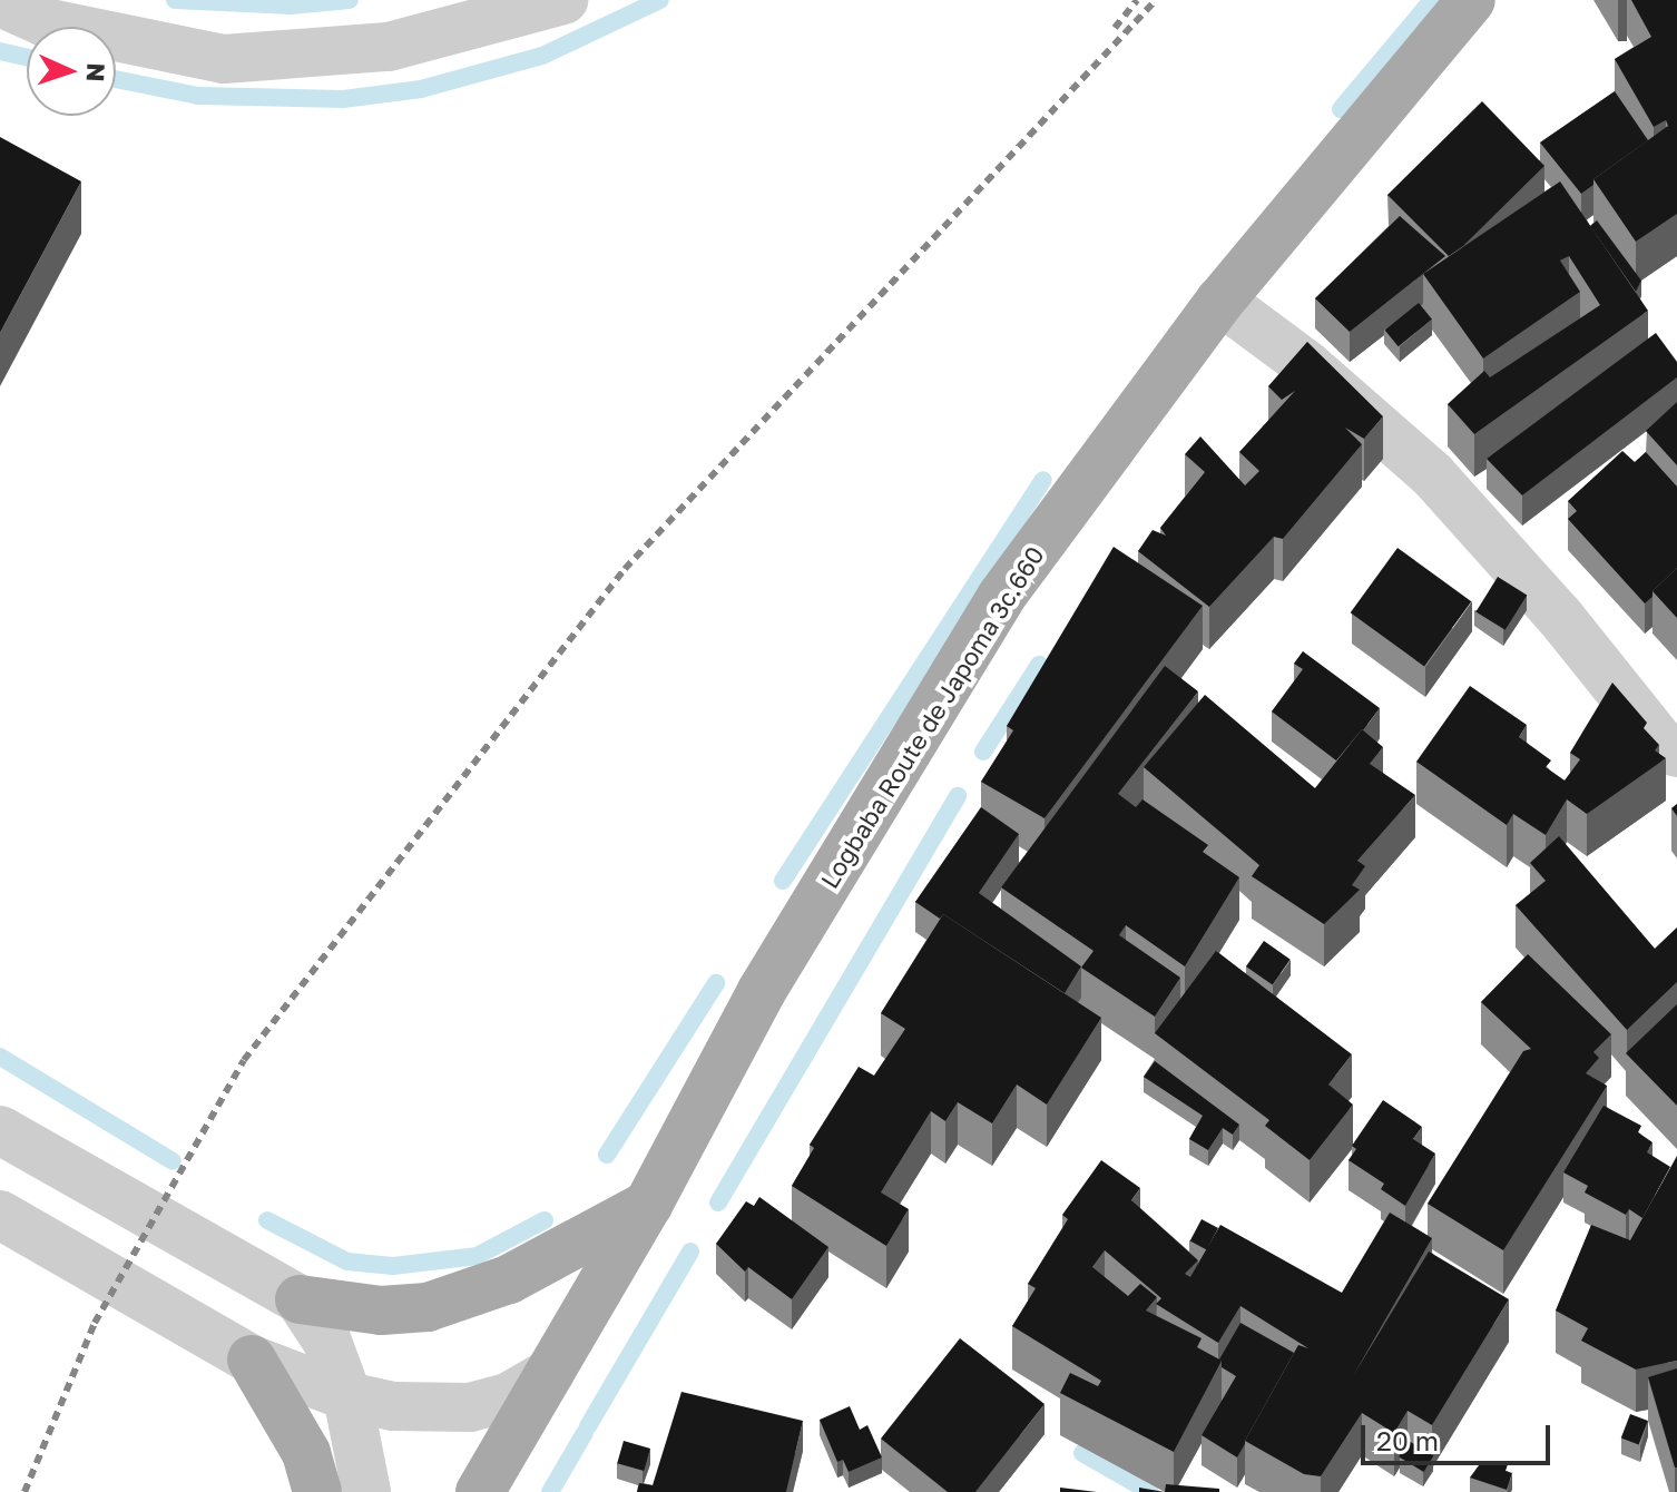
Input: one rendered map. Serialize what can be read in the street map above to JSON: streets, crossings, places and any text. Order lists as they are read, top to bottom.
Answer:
{
  "streets": {
    "main road": ["Logbaba Route de Japoma 3c.660"]
  },
  "scale_bar": "20 m",
  "north": "right"
}
